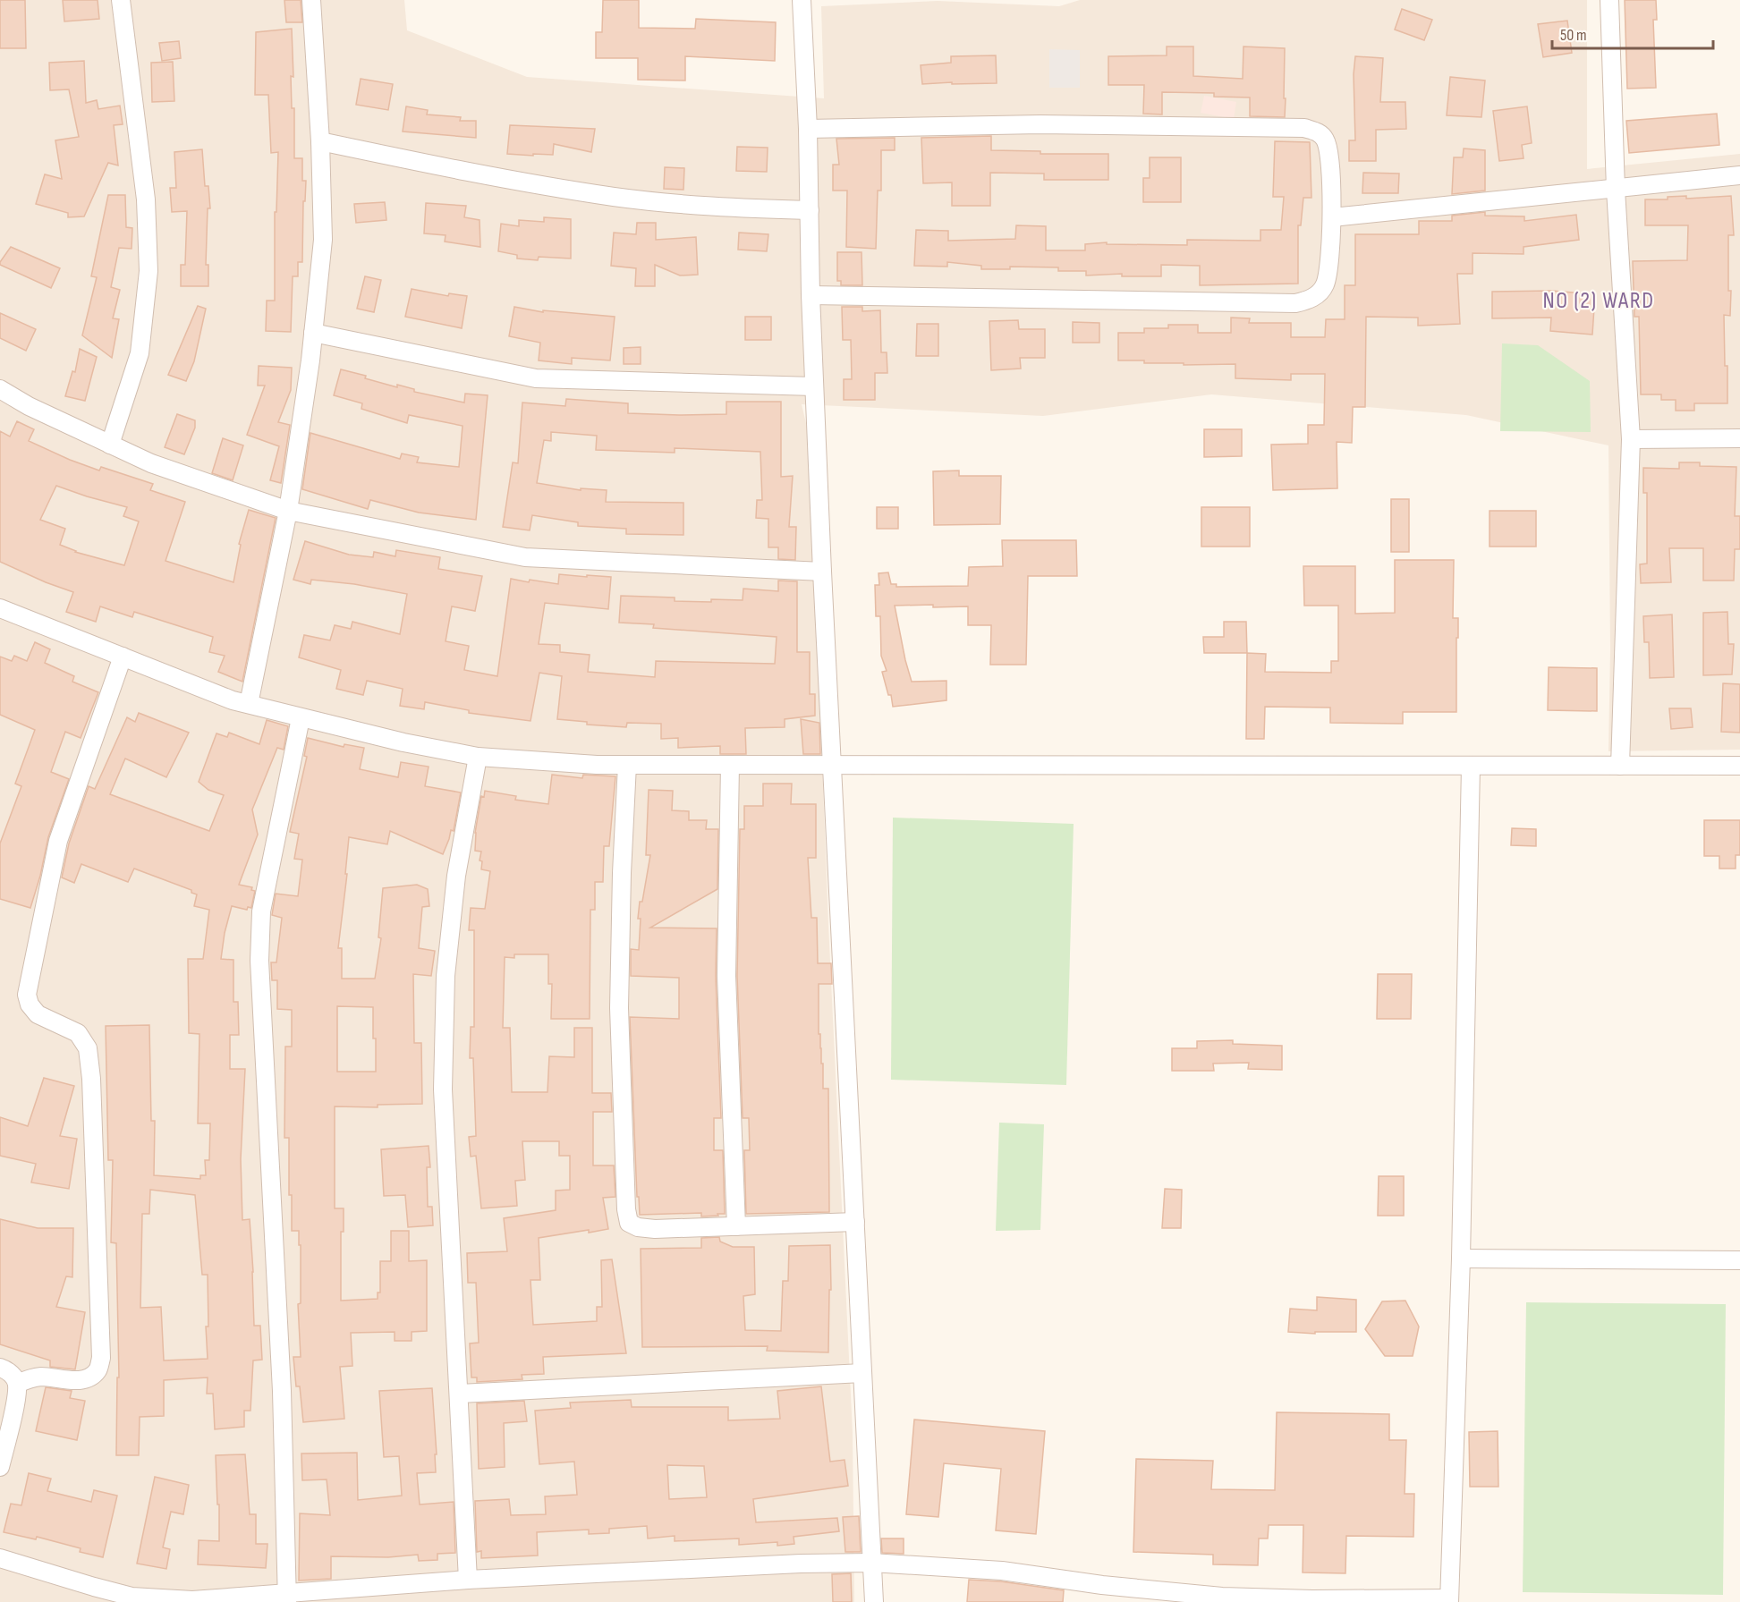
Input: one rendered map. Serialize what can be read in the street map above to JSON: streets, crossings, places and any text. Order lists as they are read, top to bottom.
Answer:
{
  "districts": ["NO (2) WARD"],
  "scale_bar": "50 m"
}
